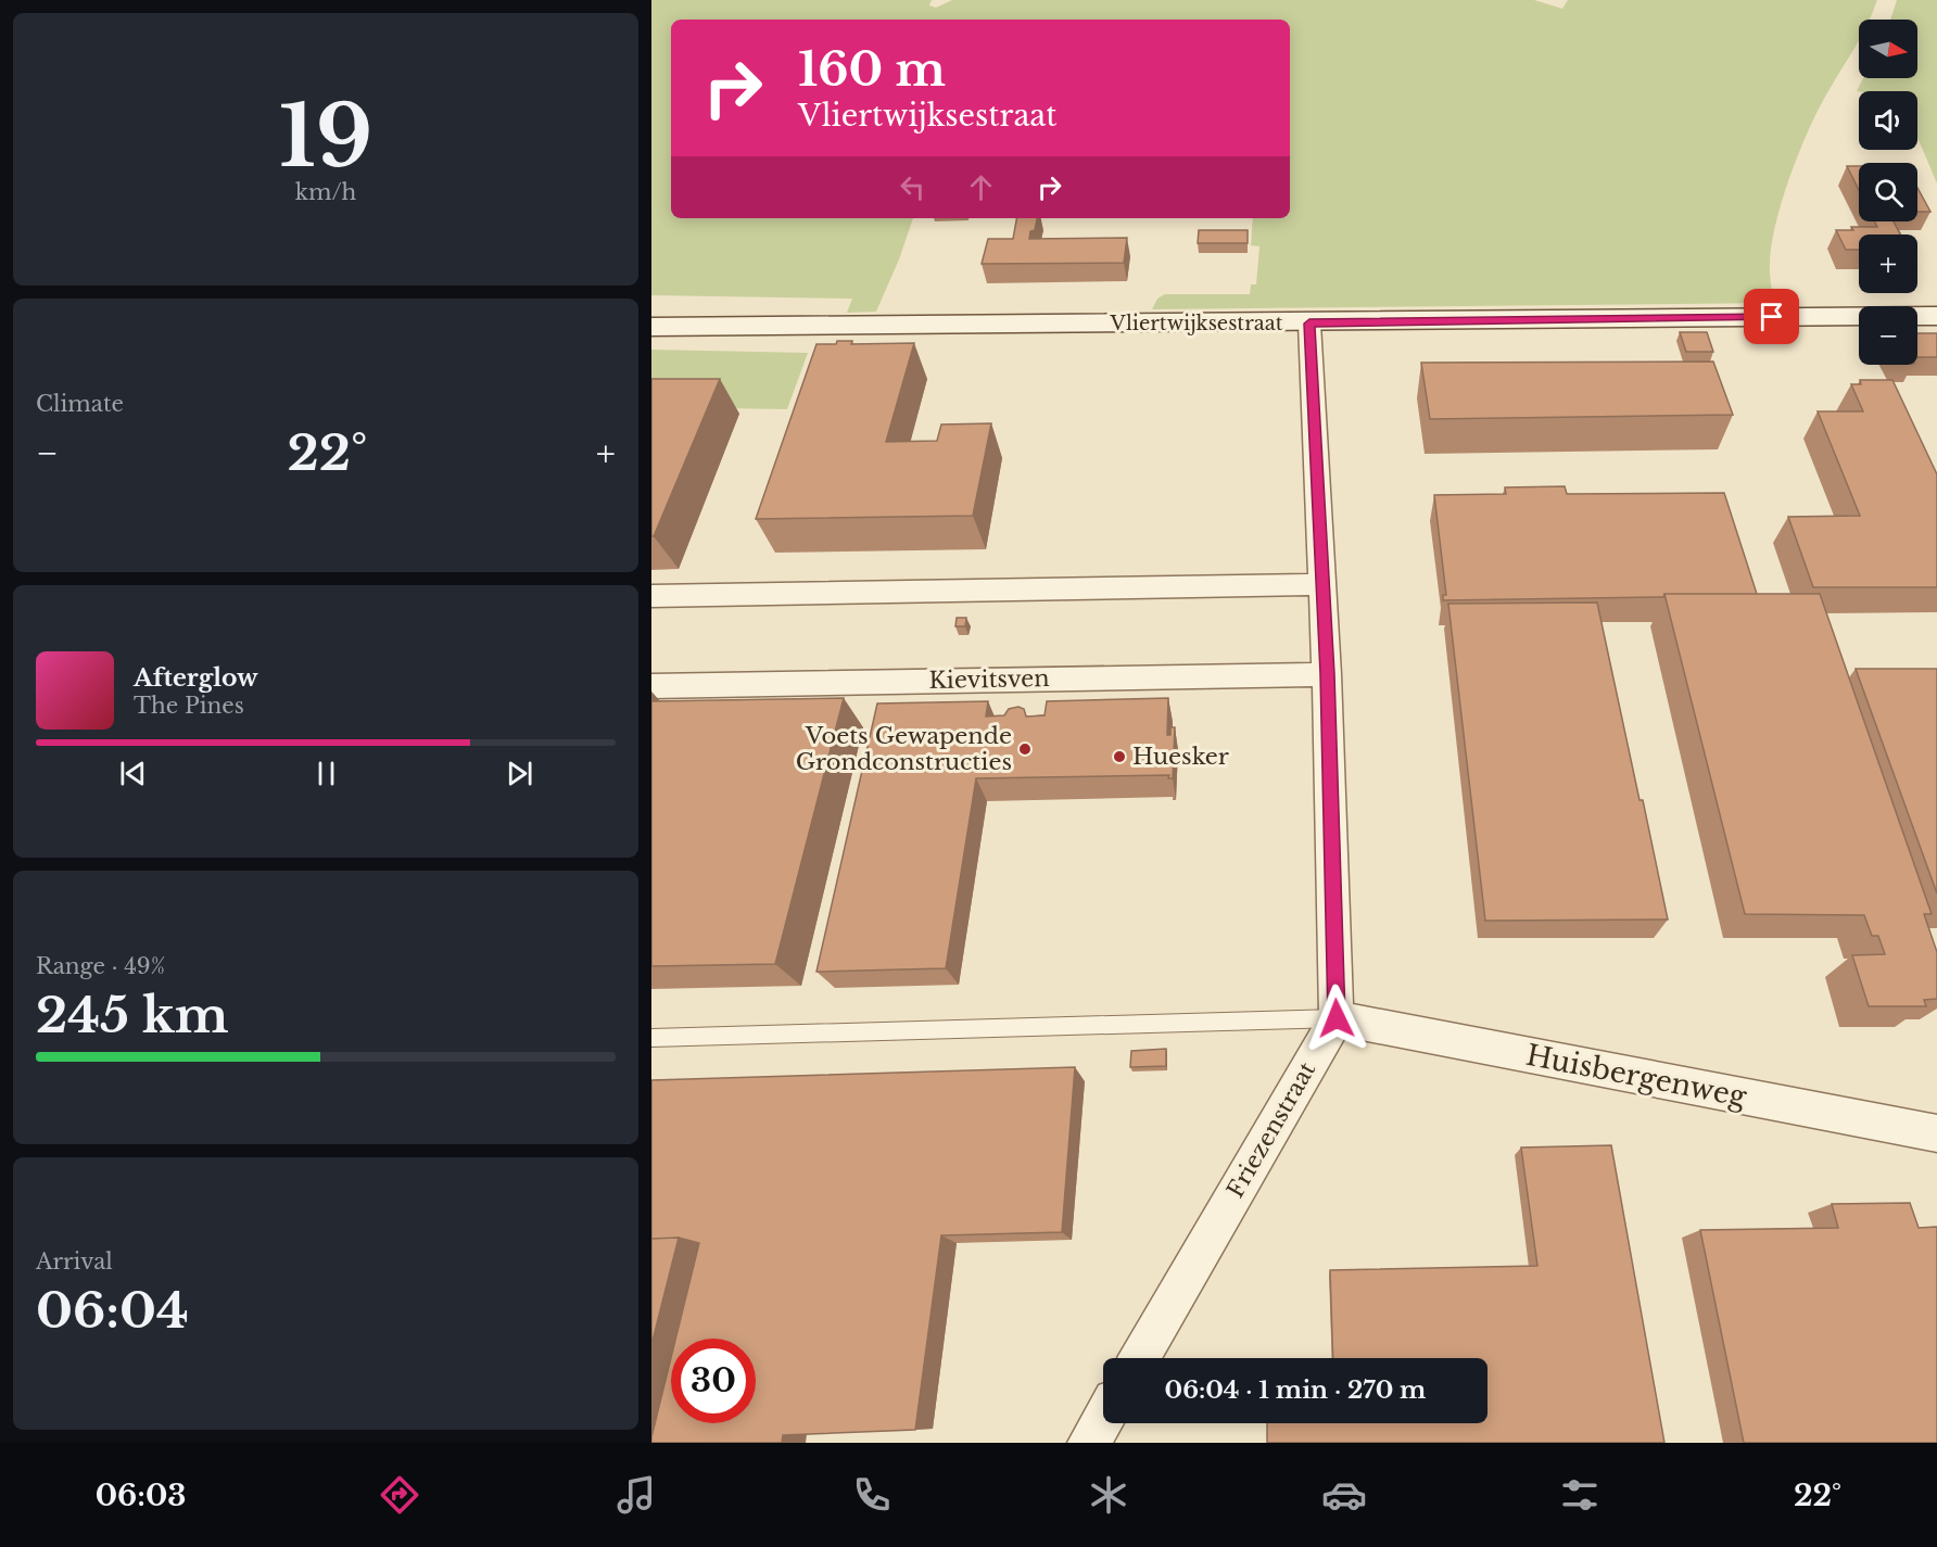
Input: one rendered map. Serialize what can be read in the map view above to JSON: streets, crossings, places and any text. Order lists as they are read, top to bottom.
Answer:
{
  "streets": {
    "street": [
      "Vliertwijksestraat",
      "Kievitsven",
      "Huisbergenweg",
      "Friezenstraat"
    ]
  },
  "crossings": [
    ["Huisbergenweg", "Friezenstraat"]
  ],
  "places": ["Voets Gewapende Grondconstructies", "Huesker"],
  "north": "right",
  "page": {
    "tile": [
      ["19", "km/h"],
      "Climate",
      ["Range · 49%", "245 km"],
      ["Arrival", "06:04"]
    ],
    "map_buttons": ["+", "−"],
    "turn": ["160 m", "Vliertwijksestraat"],
    "heat": ["−", "22°", "+"],
    "song": ["Afterglow", "The Pines"],
    "limit": "30",
    "trip": "06:04 · 1 min · 270 m",
    "tabs": ["06:03", "22°"]
  }
}
